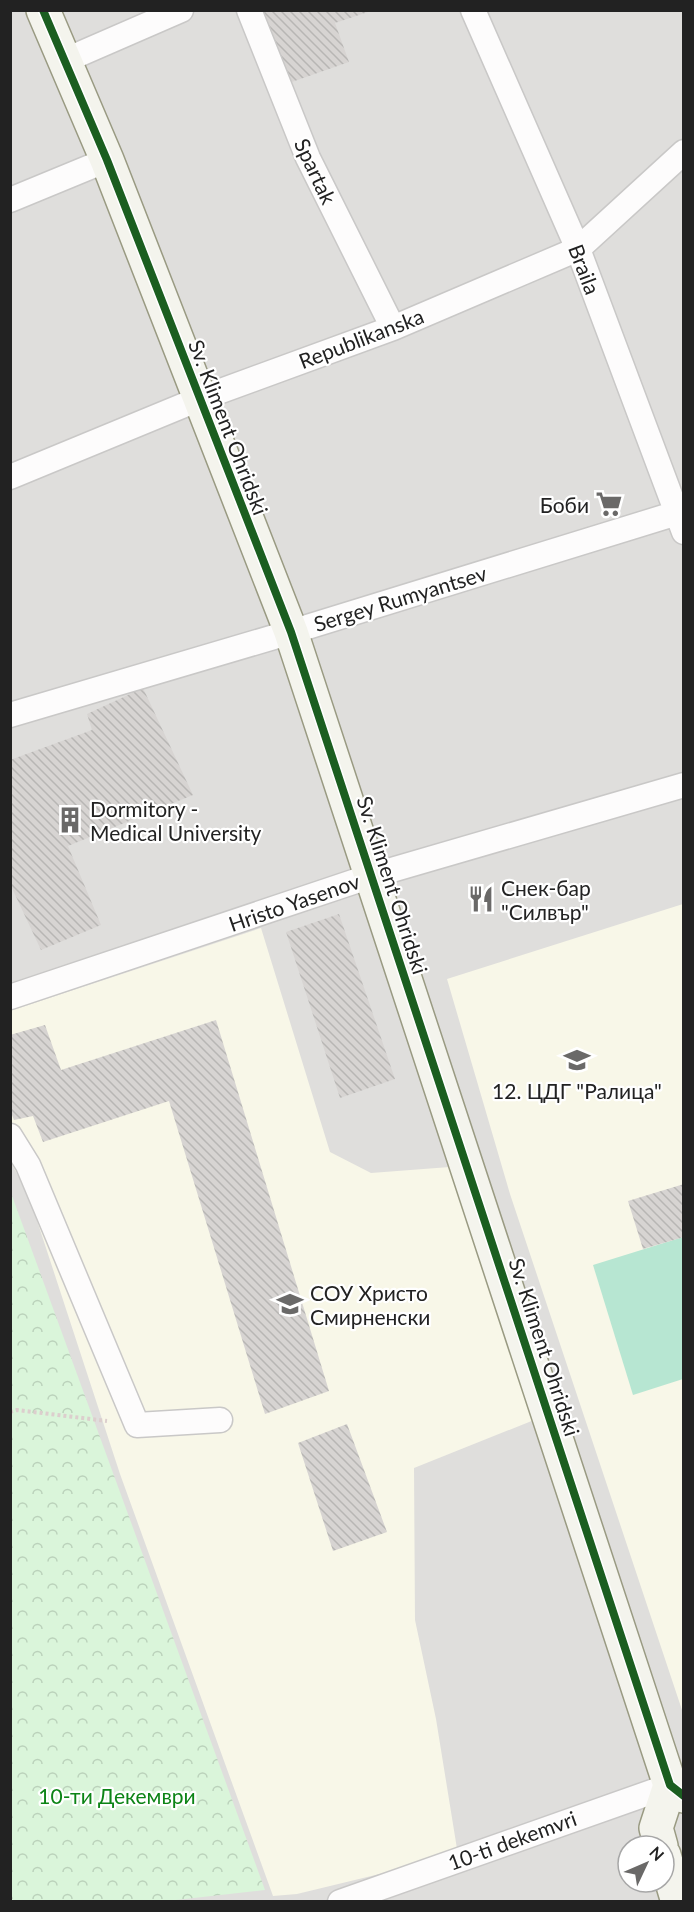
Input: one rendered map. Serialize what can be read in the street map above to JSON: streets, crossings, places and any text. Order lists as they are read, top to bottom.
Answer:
{
  "streets": {
    "street": [
      "Spartak",
      "Braila",
      "Republikanska",
      "Sv. Kliment Ohridski",
      "Sergey Rumyantsev",
      "Hristo Yasenov",
      "10-ti dekemvri"
    ]
  },
  "crossings": [
    ["Spartak", "Republikanska"],
    ["Braila", "Republikanska"],
    ["Braila", "Sergey Rumyantsev"],
    ["Republikanska", "Sv. Kliment Ohridski"],
    ["Sv. Kliment Ohridski", "Sergey Rumyantsev"],
    ["Sv. Kliment Ohridski", "Hristo Yasenov"],
    ["Sv. Kliment Ohridski", "10-ti dekemvri"]
  ],
  "parks": ["10-ти Декември"],
  "places": {
    "supermarket": ["Боби"],
    "building": ["Dormitory - Medical University"],
    "restaurant": ["Снек-бар \"Силвър\""],
    "school or university": ["12. ЦДГ \"Ралица\"", "СОУ Христо Смирненски"]
  },
  "north": "top right"
}
